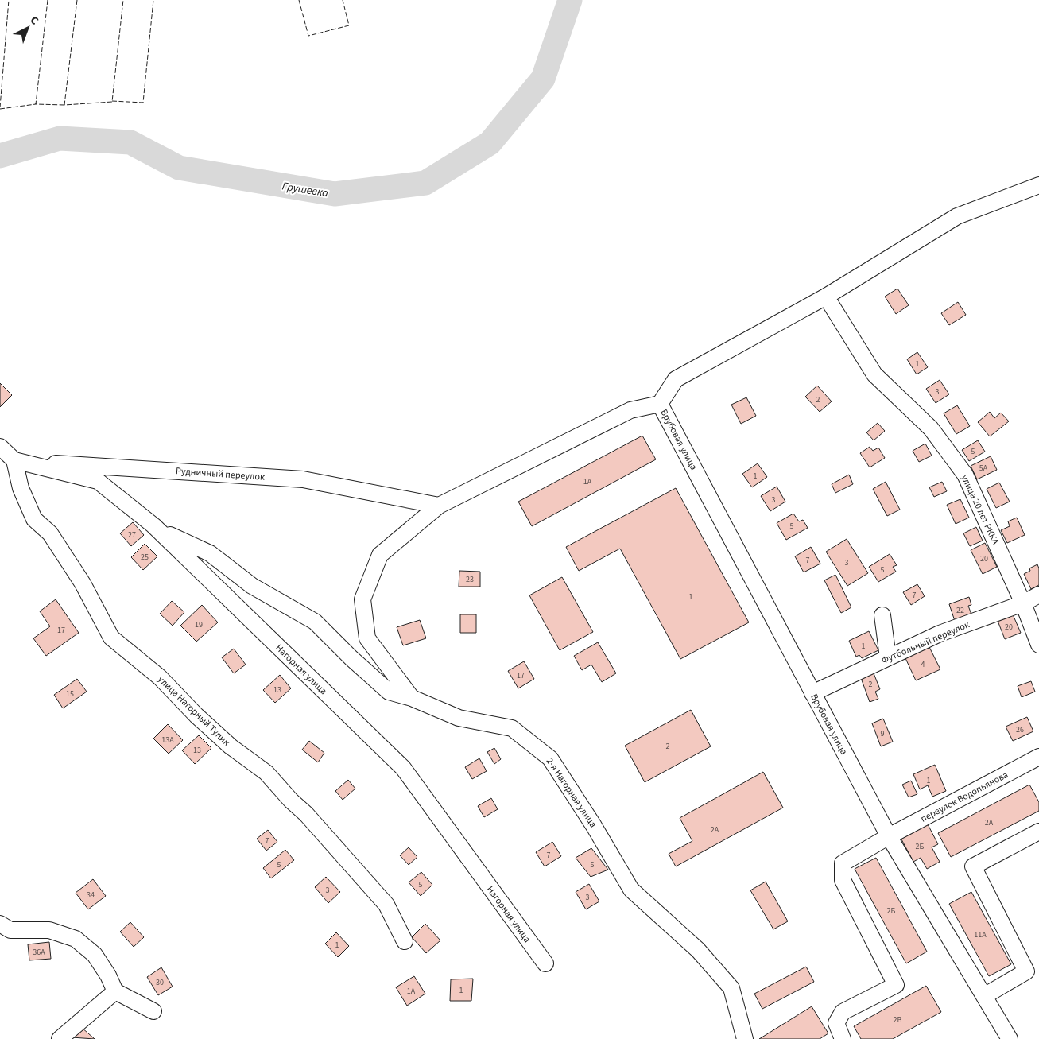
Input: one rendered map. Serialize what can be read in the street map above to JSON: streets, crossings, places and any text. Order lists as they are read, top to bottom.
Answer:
{
  "streets": {
    "street": [
      "Врубовая улица",
      "Рудничный переулок",
      "улица 20 лет РККА",
      "Футбольный переулок",
      "Нагорная улица",
      "улица Нагорный Тупик",
      "2-я Нагорная улица",
      "переулок Водопьянова"
    ]
  },
  "crossings": [
    ["Врубовая улица", "Футбольный переулок"],
    ["Врубовая улица", "переулок Водопьянова"],
    ["Рудничный переулок", "Нагорная улица"],
    ["Рудничный переулок", "улица Нагорный Тупик"],
    ["улица 20 лет РККА", "Футбольный переулок"],
    ["Нагорная улица", "улица Нагорный Тупик"],
    ["Нагорная улица", "2-я Нагорная улица"]
  ],
  "water": ["Грушевка"],
  "house_numbers": [
    "1",
    "3",
    "2",
    "5",
    "5А",
    "1",
    "1А",
    "3",
    "5",
    "27",
    "25",
    "20",
    "7",
    "3",
    "5",
    "23",
    "7",
    "1",
    "22",
    "19",
    "20",
    "17",
    "1",
    "4",
    "17",
    "2",
    "13",
    "15",
    "26",
    "9",
    "13А",
    "2",
    "13",
    "1",
    "2А",
    "2А",
    "7",
    "2Б",
    "7",
    "5",
    "5",
    "5",
    "3",
    "34",
    "3",
    "2Б",
    "11А",
    "1",
    "36А",
    "30",
    "1",
    "1А",
    "2В"
  ],
  "north": "top right"
}
